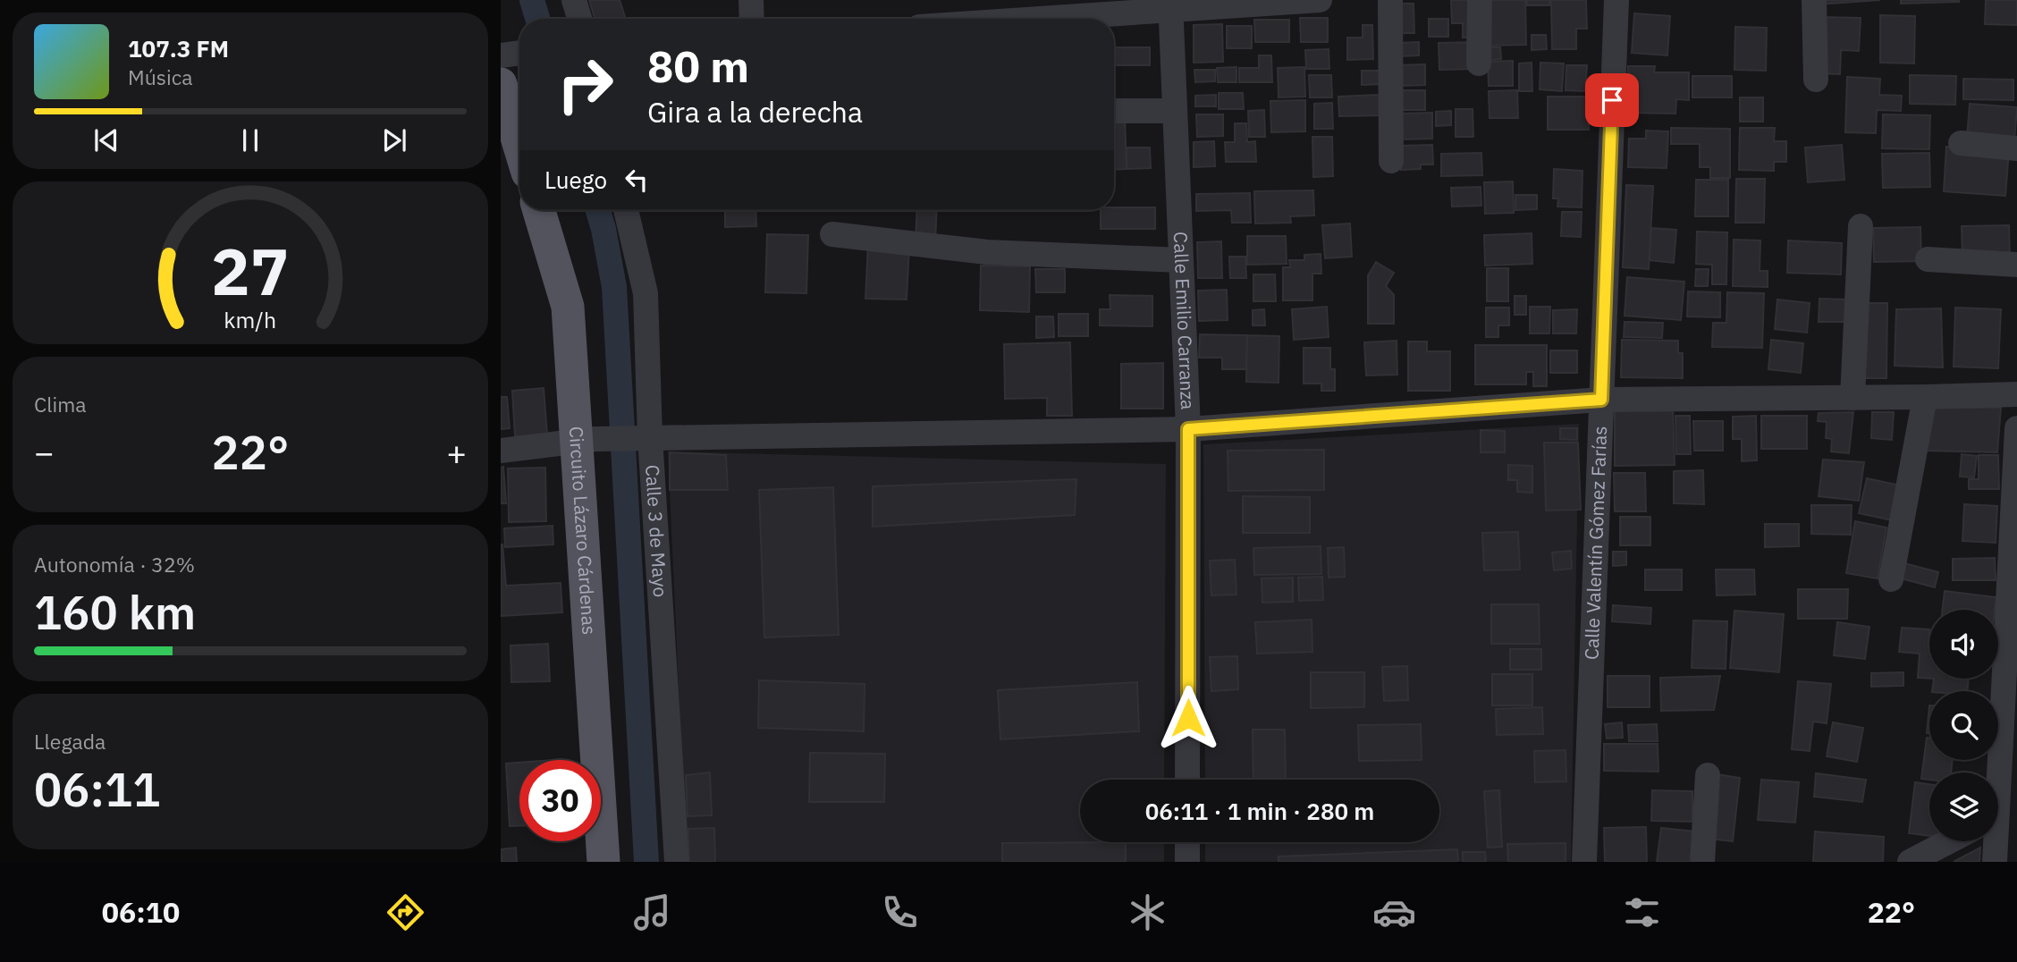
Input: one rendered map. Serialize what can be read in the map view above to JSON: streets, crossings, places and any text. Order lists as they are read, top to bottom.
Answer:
{
  "streets": {
    "main road": ["Circuito Lázaro Cárdenas"],
    "street": ["Calle Emilio Carranza", "Calle 3 de Mayo", "Calle Valentín Gómez Farías"]
  },
  "page": {
    "turn": ["80 m", "Gira a la derecha"],
    "song": ["107.3 FM", "Música"],
    "then": "Luego",
    "tile": [
      "Clima",
      ["Autonomía · 32%", "160 km"],
      ["Llegada", "06:11"]
    ],
    "heat": ["−", "22°", "+"],
    "limit": "30",
    "trip": "06:11 · 1 min · 280 m",
    "tabs": ["06:10", "22°"],
    "gauge": ["27", "km/h"]
  }
}
